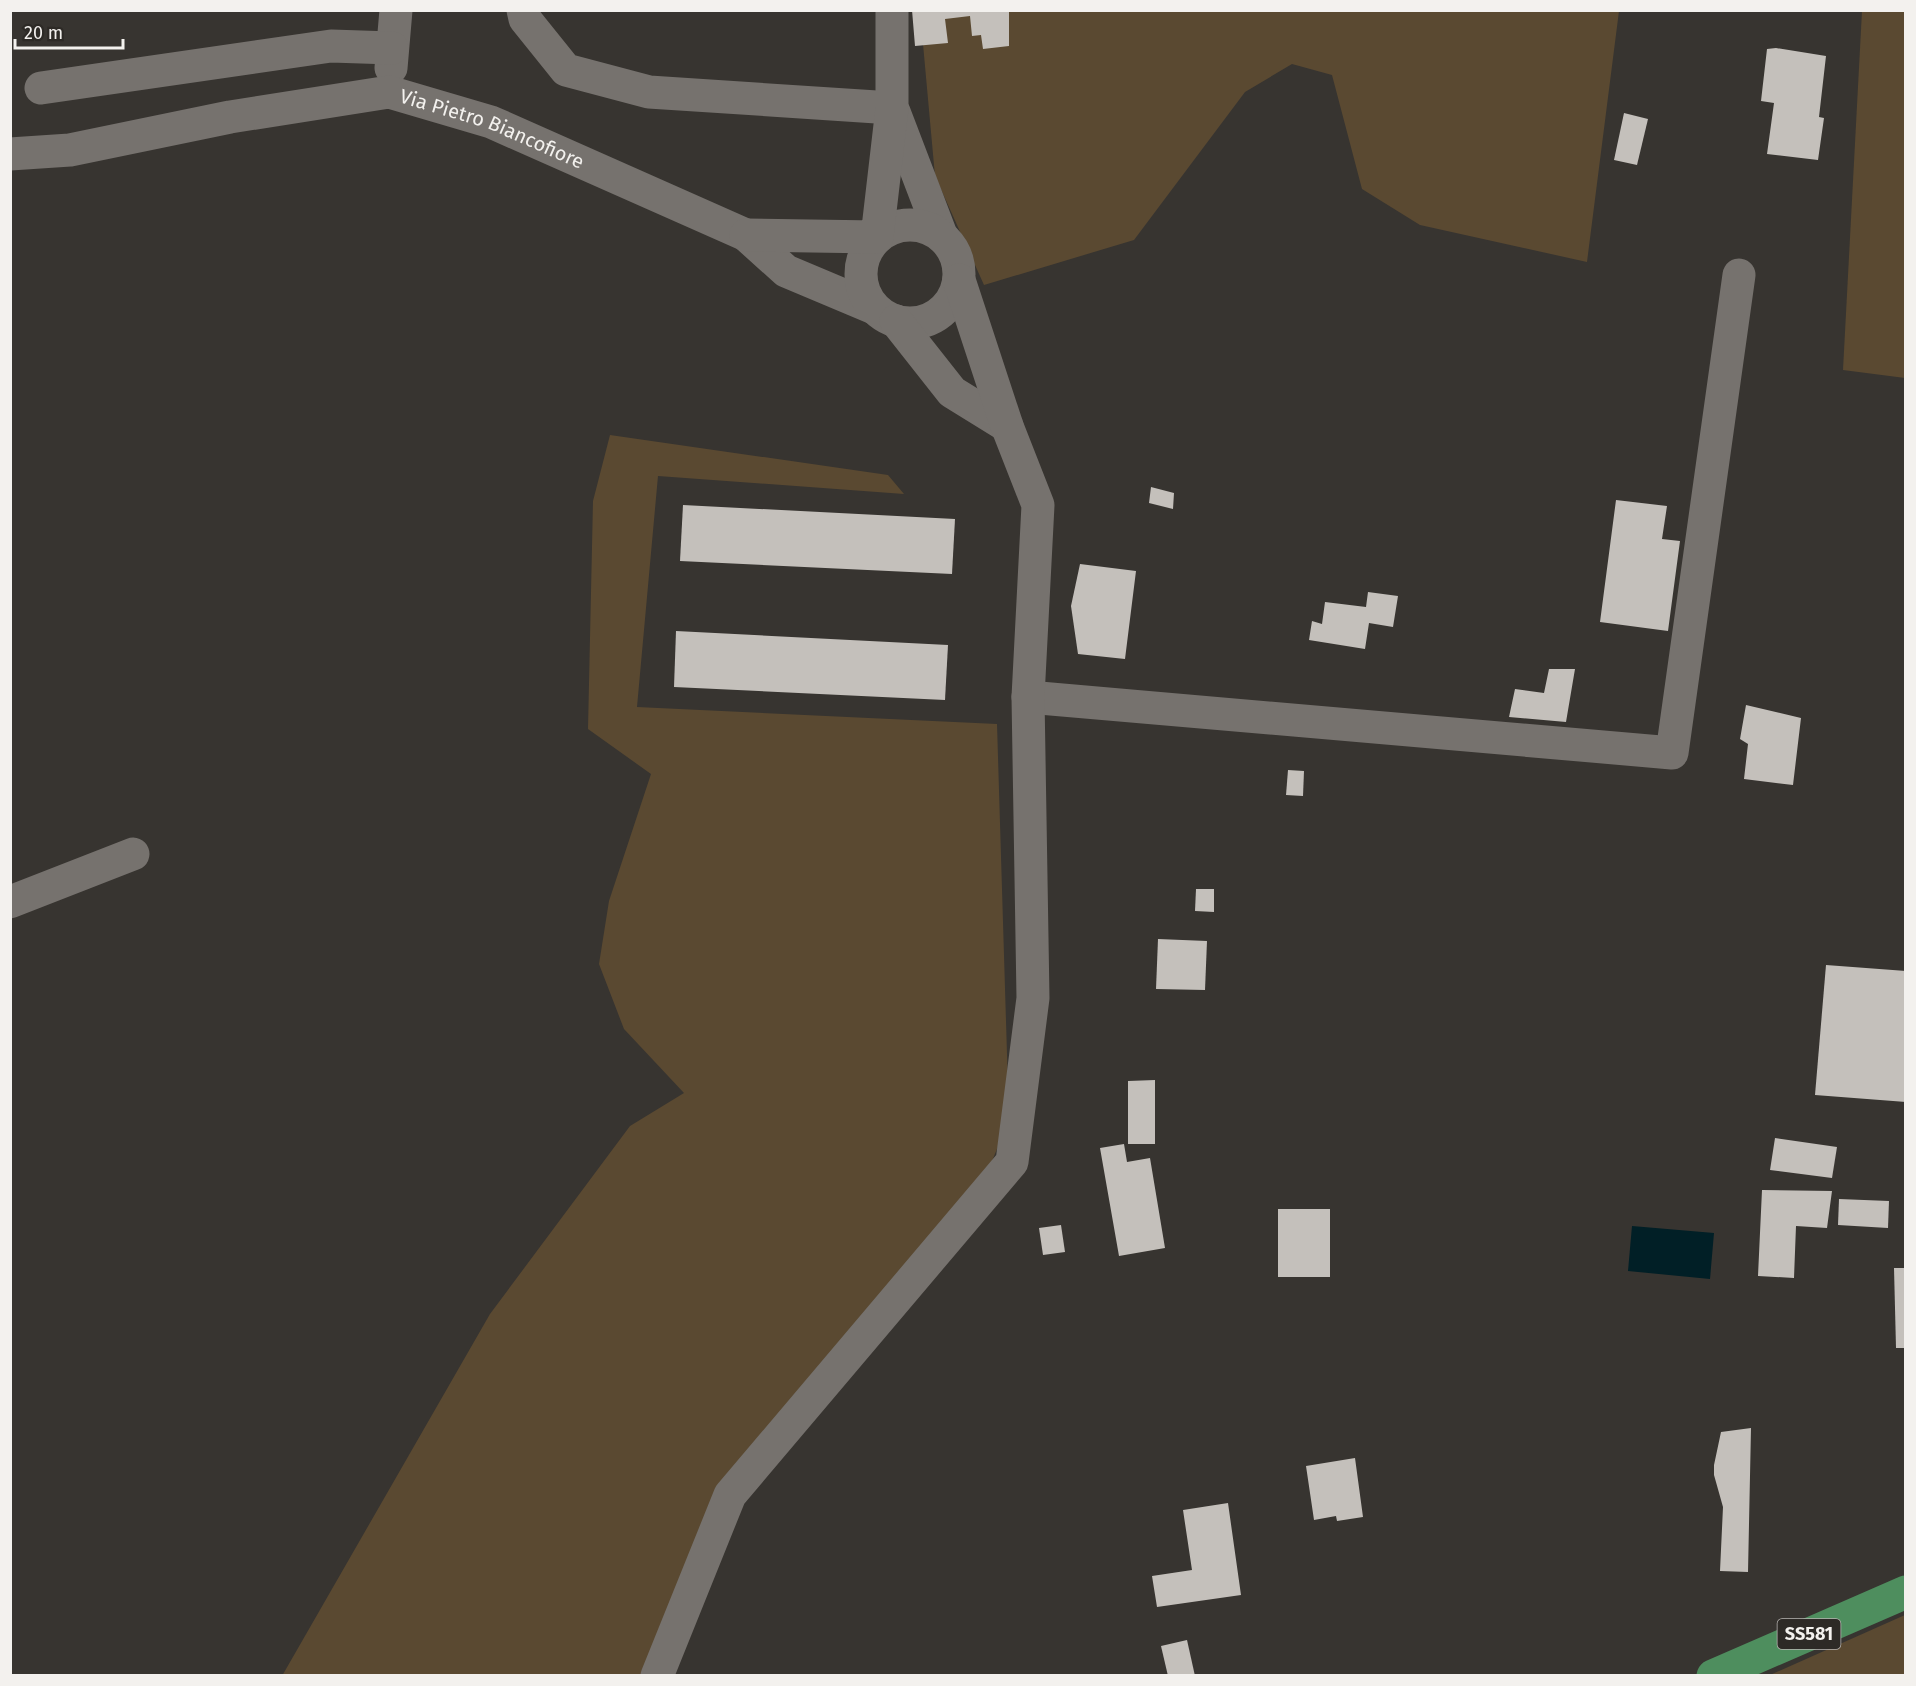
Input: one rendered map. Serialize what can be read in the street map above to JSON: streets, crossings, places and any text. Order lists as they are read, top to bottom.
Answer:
{
  "streets": {
    "main road": ["SS581"],
    "street": ["Via Pietro Biancofiore"]
  },
  "scale_bar": "20 m"
}
